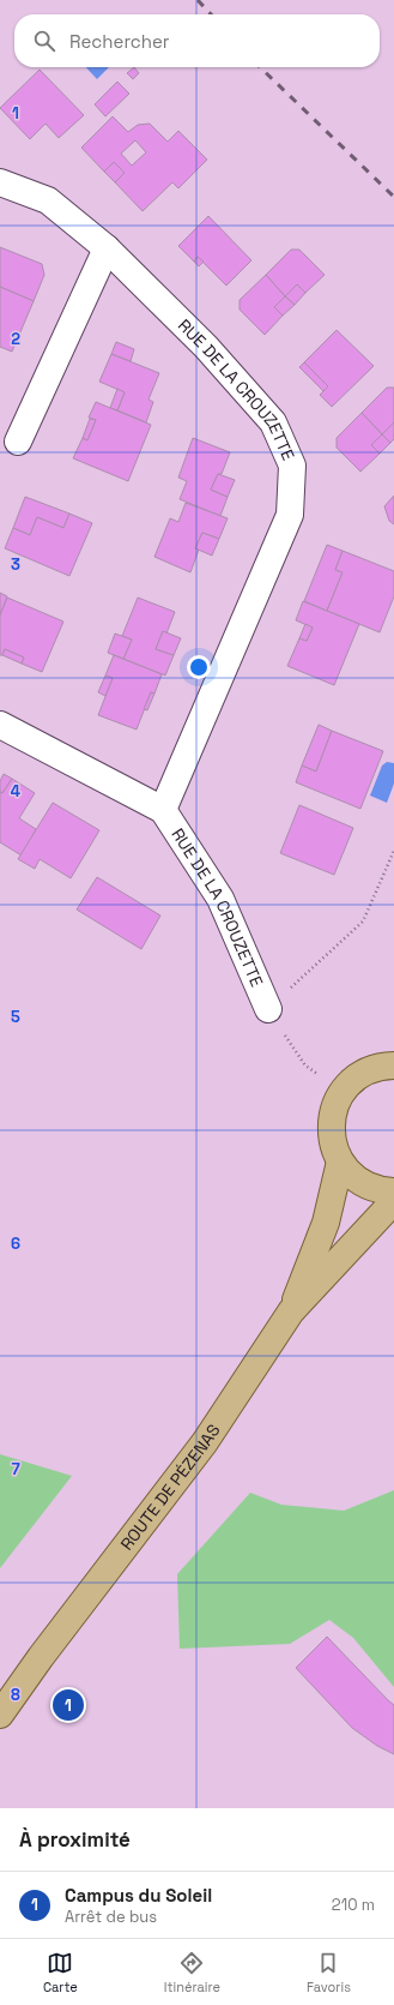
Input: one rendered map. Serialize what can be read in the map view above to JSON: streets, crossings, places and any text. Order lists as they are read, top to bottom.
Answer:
{
  "streets": {
    "main road": ["ROUTE DE PÉZENAS"],
    "street": ["RUE DE LA CROUZETTE"]
  },
  "page": {
    "search": "Rechercher",
    "pins": "1",
    "heading": "À proximité",
    "list": [
      {
        "mark": "1",
        "name": "Campus du Soleil",
        "note": "Arrêt de bus",
        "value": "210 m"
      }
    ],
    "nav": ["Carte", "Itinéraire", "Favoris"]
  },
  "grid": {
    "rows": [
      "1",
      "2",
      "3",
      "4",
      "5",
      "6",
      "7",
      "8"
    ]
  }
}
